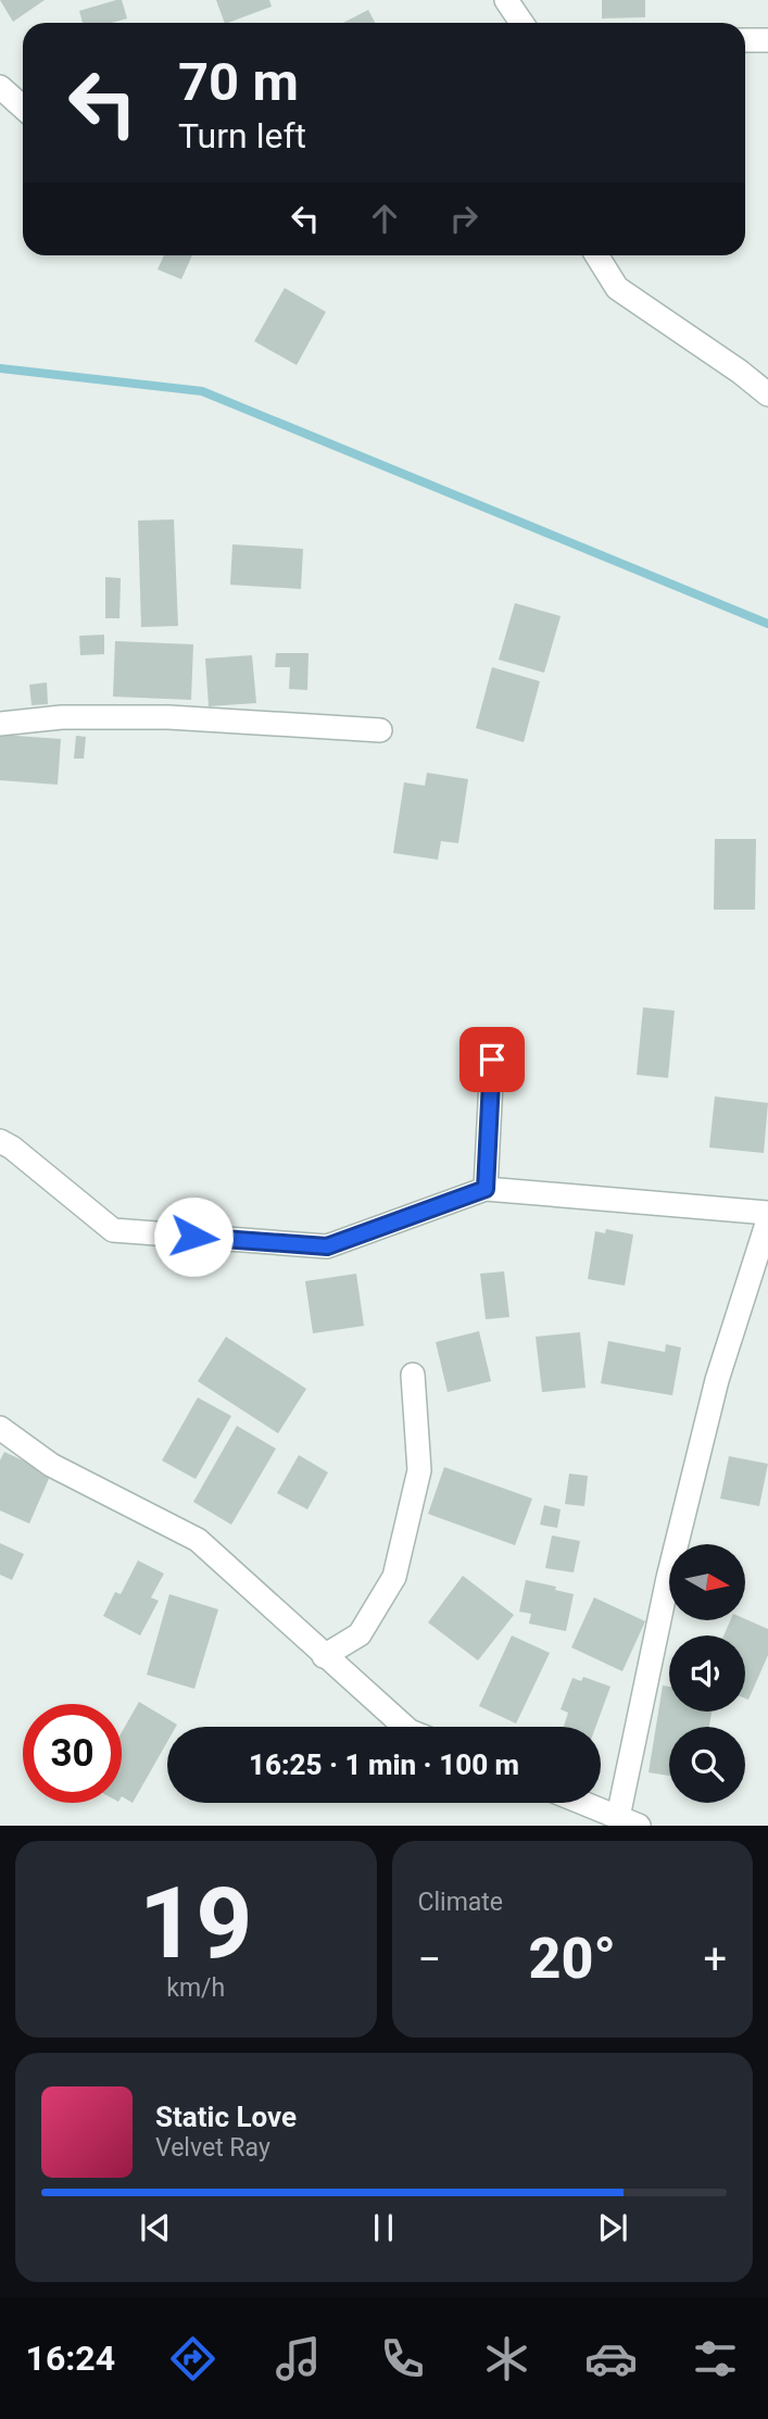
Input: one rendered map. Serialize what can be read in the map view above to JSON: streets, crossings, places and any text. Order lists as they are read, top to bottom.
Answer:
{
  "north": "right",
  "page": {
    "turn": ["70 m", "Turn left"],
    "limit": "30",
    "trip": "16:25 · 1 min · 100 m",
    "tile": [
      ["19", "km/h"],
      "Climate"
    ],
    "heat": ["−", "20°", "+"],
    "song": ["Static Love", "Velvet Ray"],
    "tabs": "16:24"
  }
}
